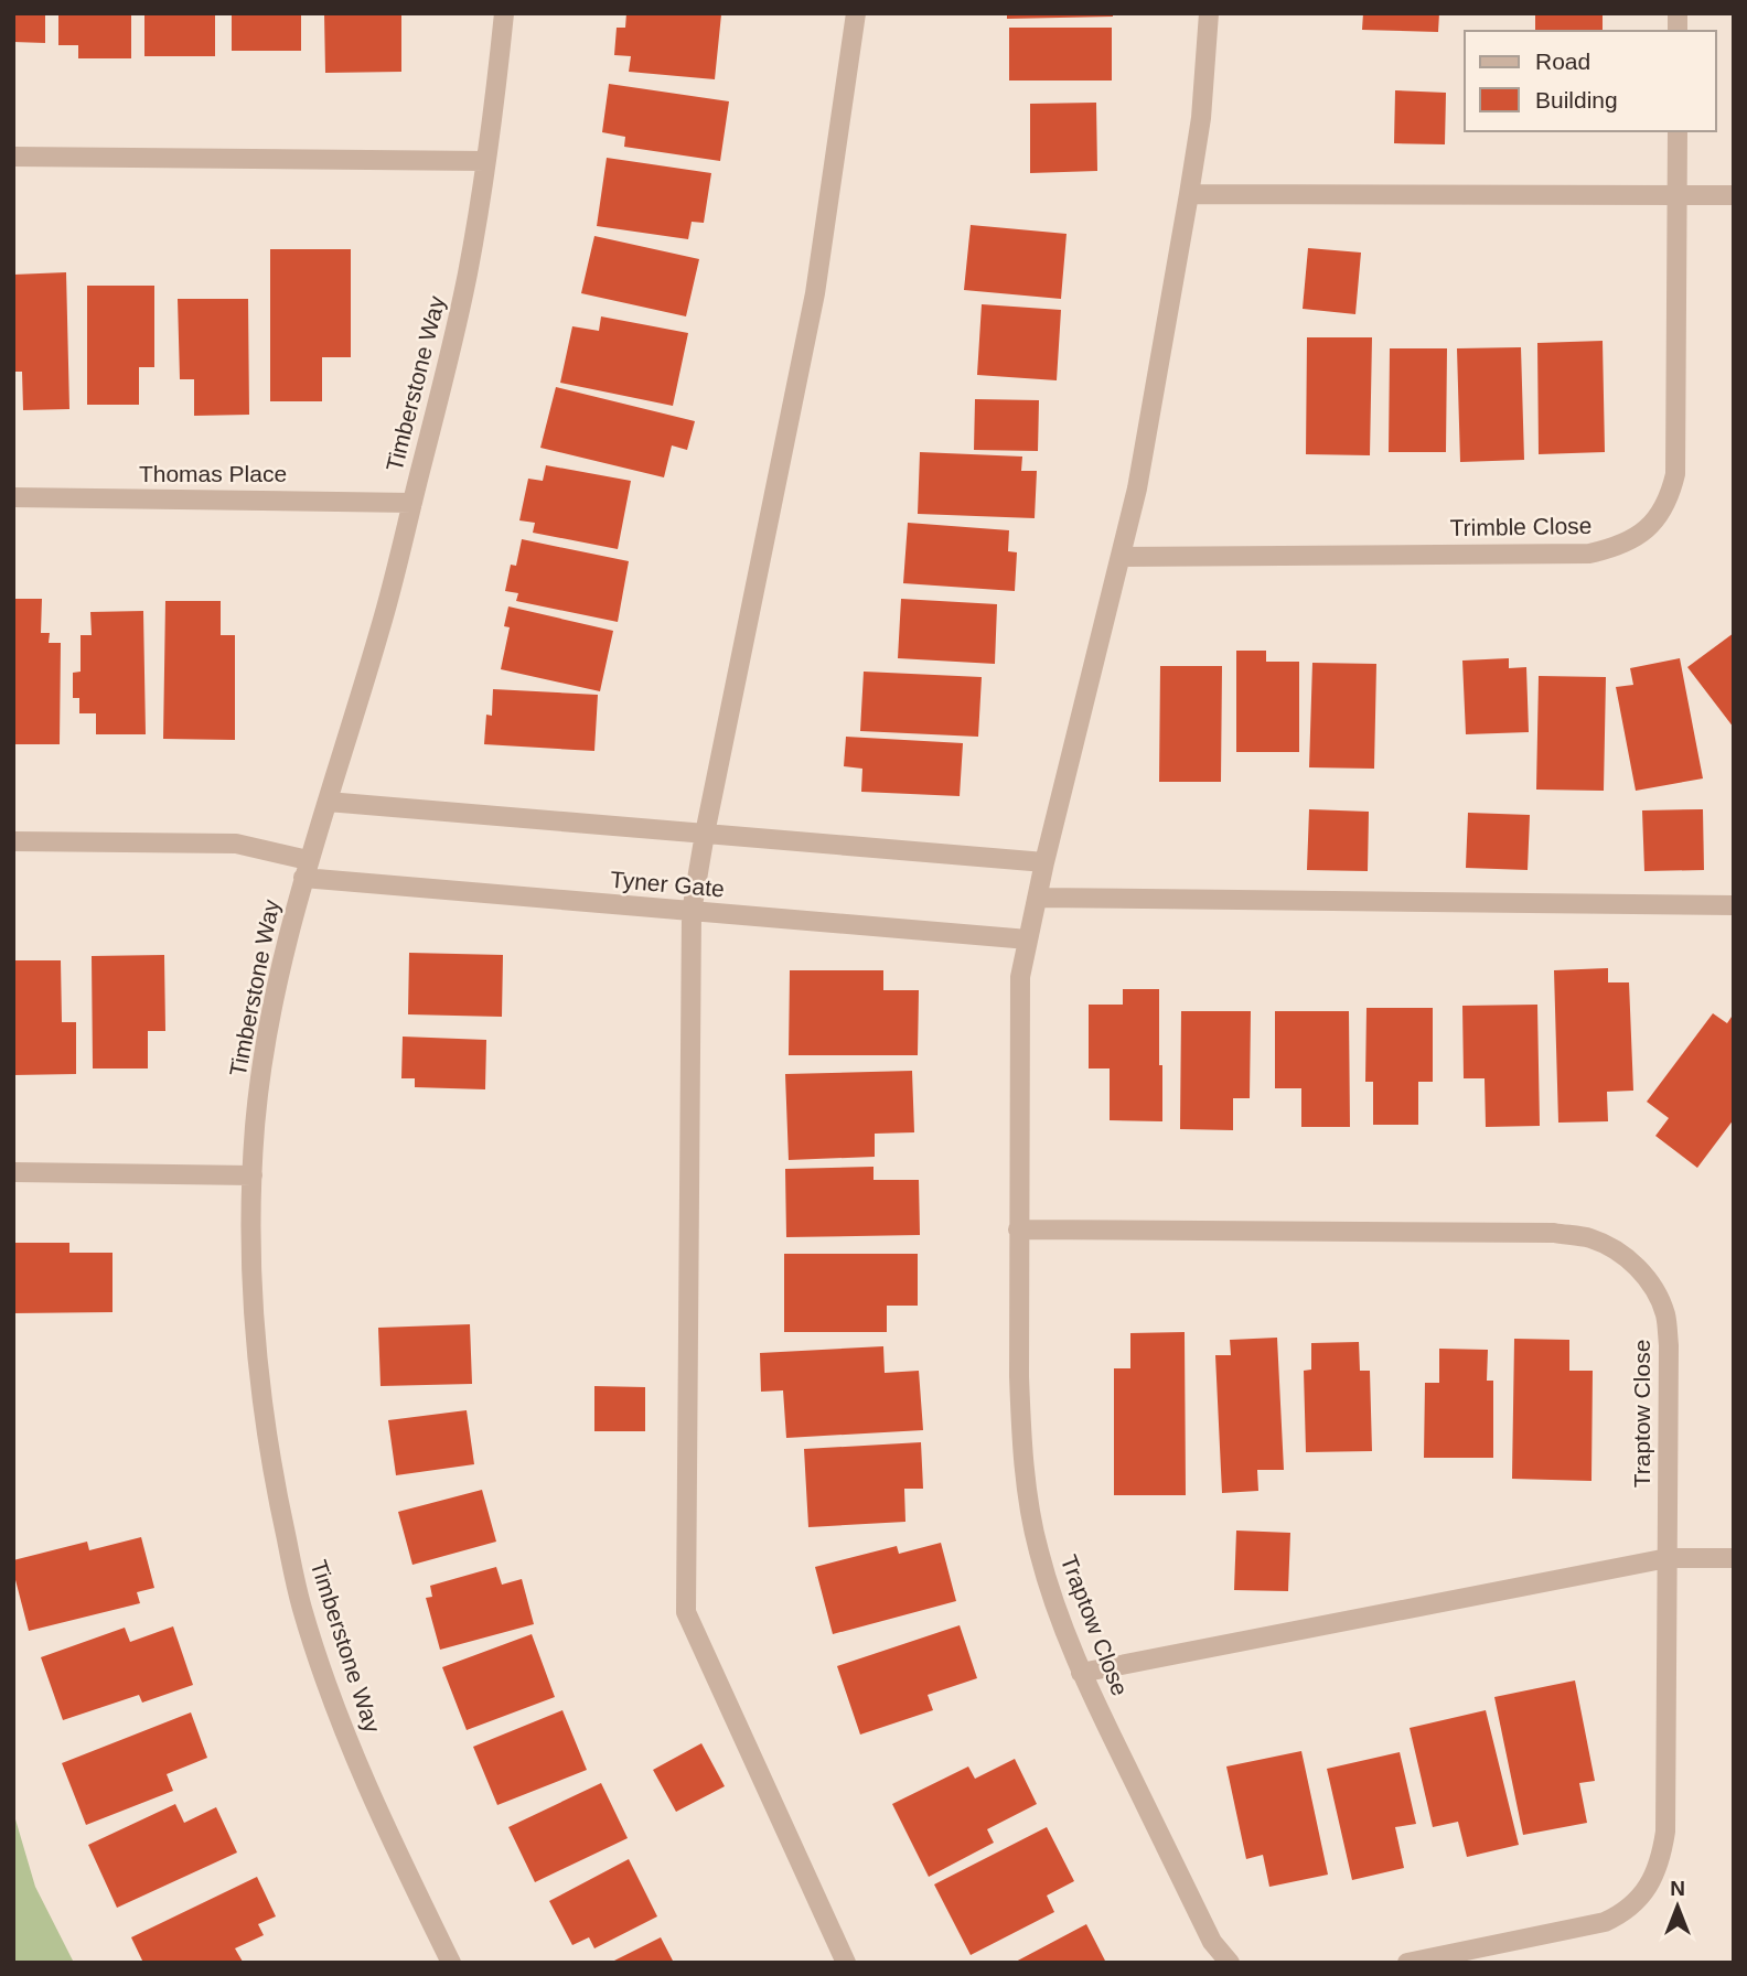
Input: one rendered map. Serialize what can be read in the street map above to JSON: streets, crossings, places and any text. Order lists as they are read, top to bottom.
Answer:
{
  "streets": {
    "street": [
      "Timberstone Way",
      "Thomas Place",
      "Trimble Close",
      "Tyner Gate",
      "Traptow Close"
    ]
  },
  "crossings": [
    ["Timberstone Way", "Thomas Place"],
    ["Timberstone Way", "Tyner Gate"],
    ["Tyner Gate", "Traptow Close"]
  ],
  "legend": ["Road", "Building"],
  "north": "top"
}
